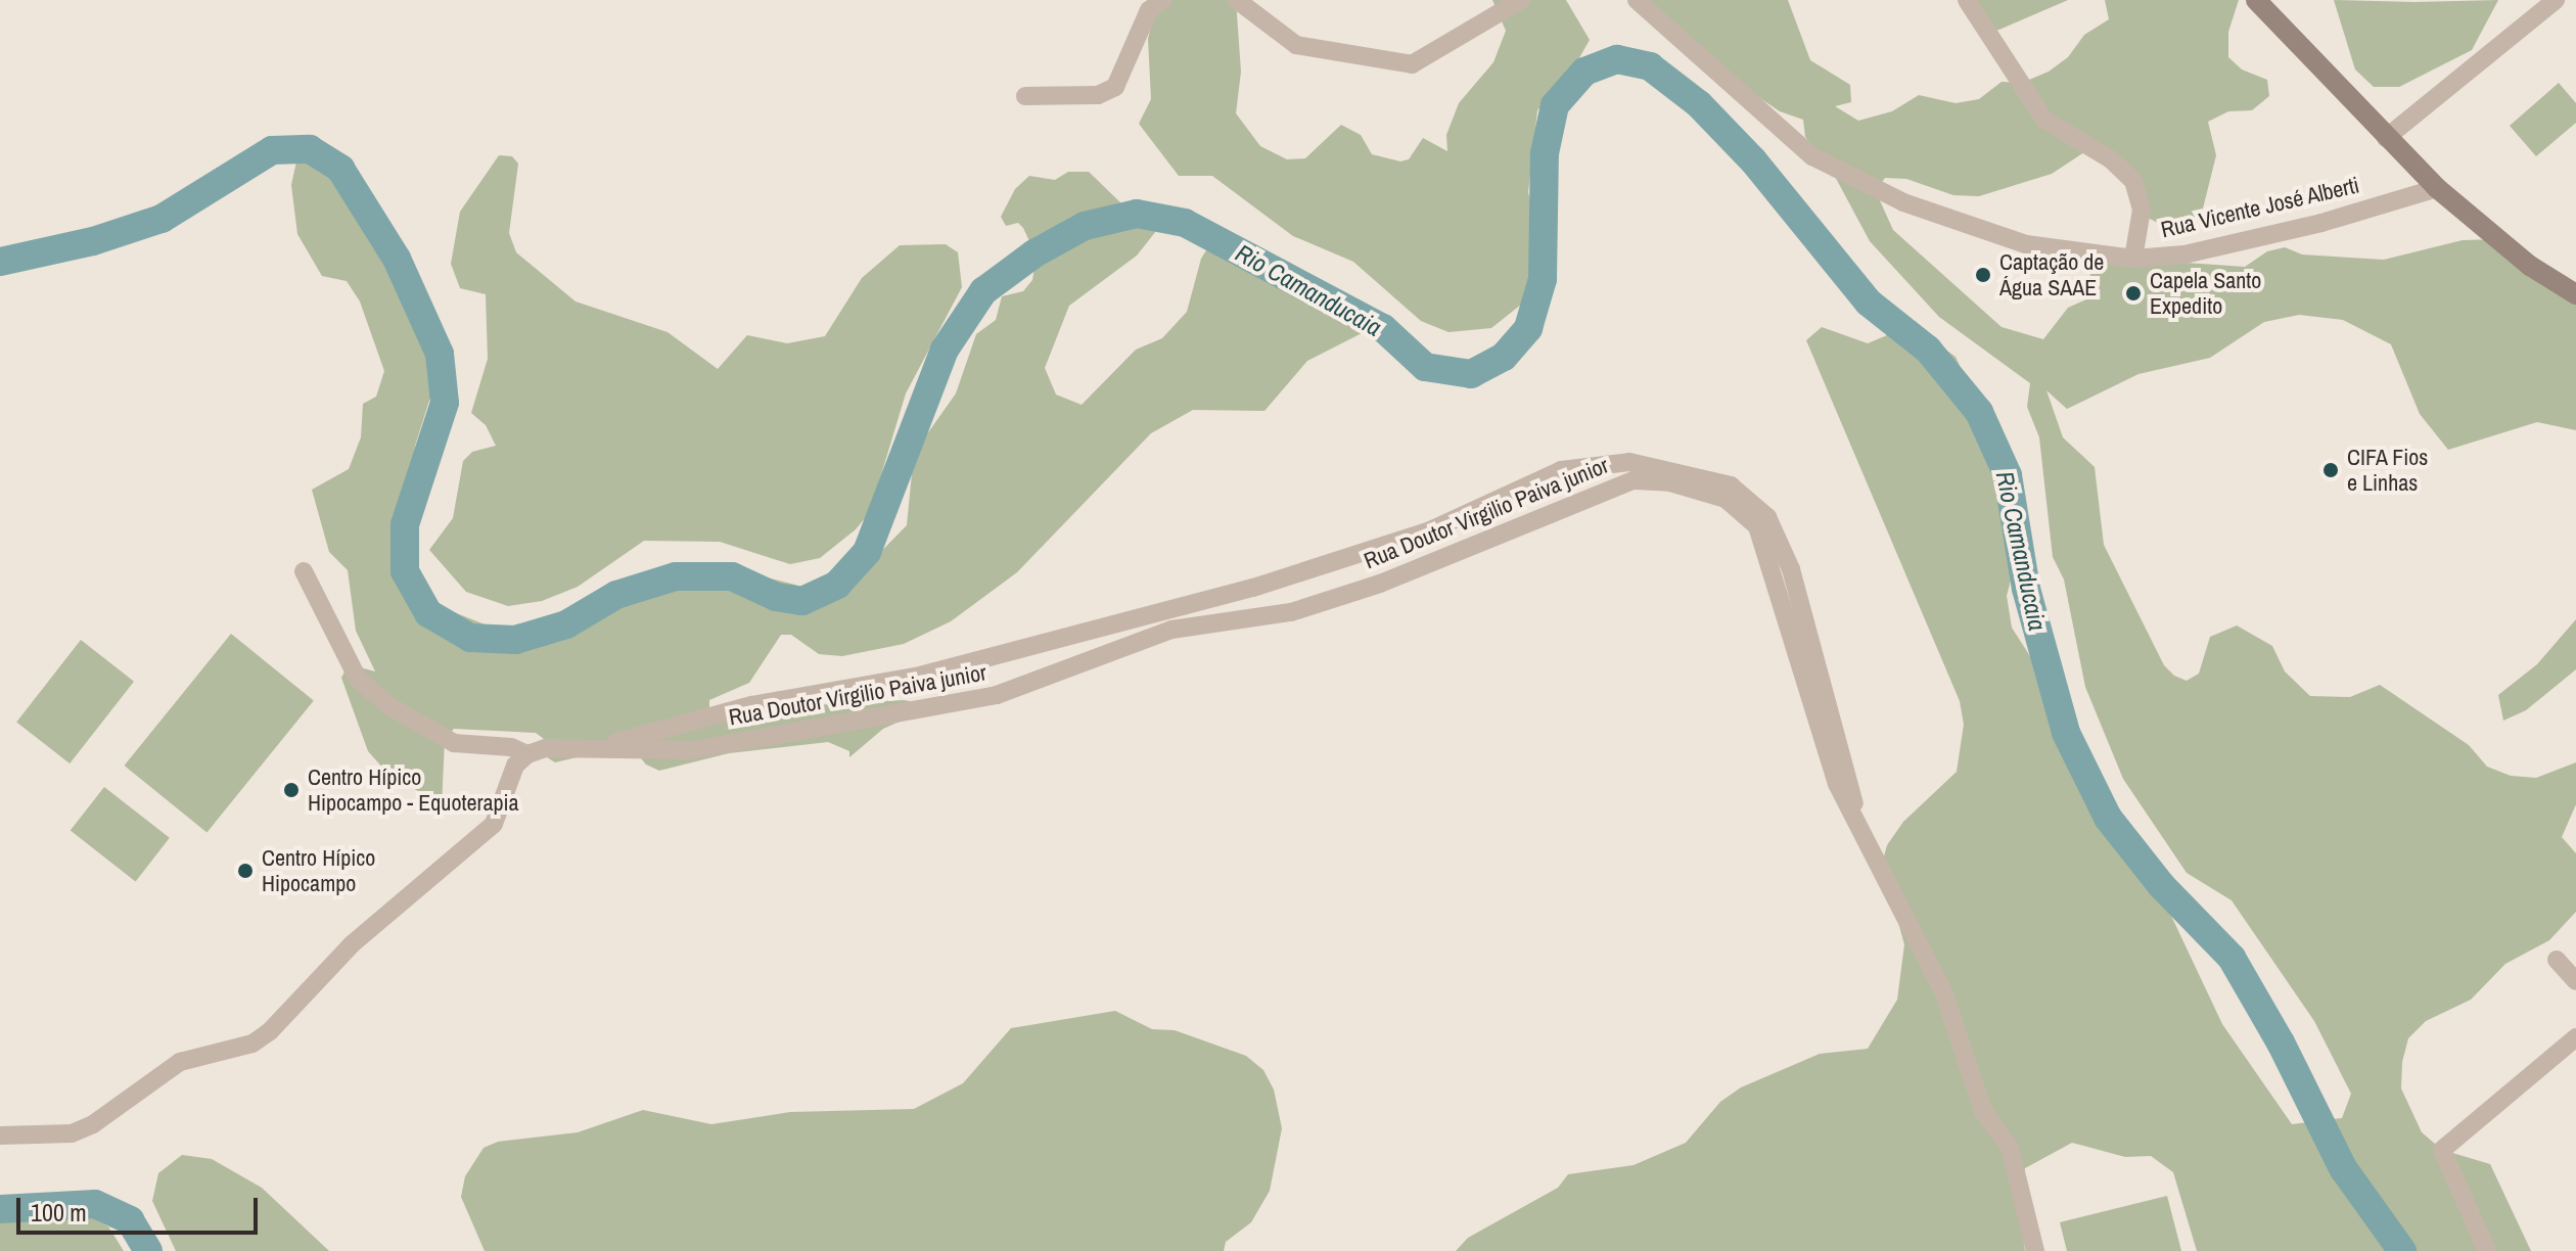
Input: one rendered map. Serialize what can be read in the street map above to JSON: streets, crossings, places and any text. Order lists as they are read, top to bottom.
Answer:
{
  "streets": {
    "street": ["Rua Vicente José Alberti", "Rua Doutor Virgilio Paiva junior"]
  },
  "water": ["Rio Camanducaia"],
  "places": [
    "Captação de Água SAAE",
    "Capela Santo Expedito",
    "CIFA Fios e Linhas",
    "Centro Hípico Hipocampo - Equoterapia",
    "Centro Hípico Hipocampo"
  ],
  "scale_bar": "100 m"
}
